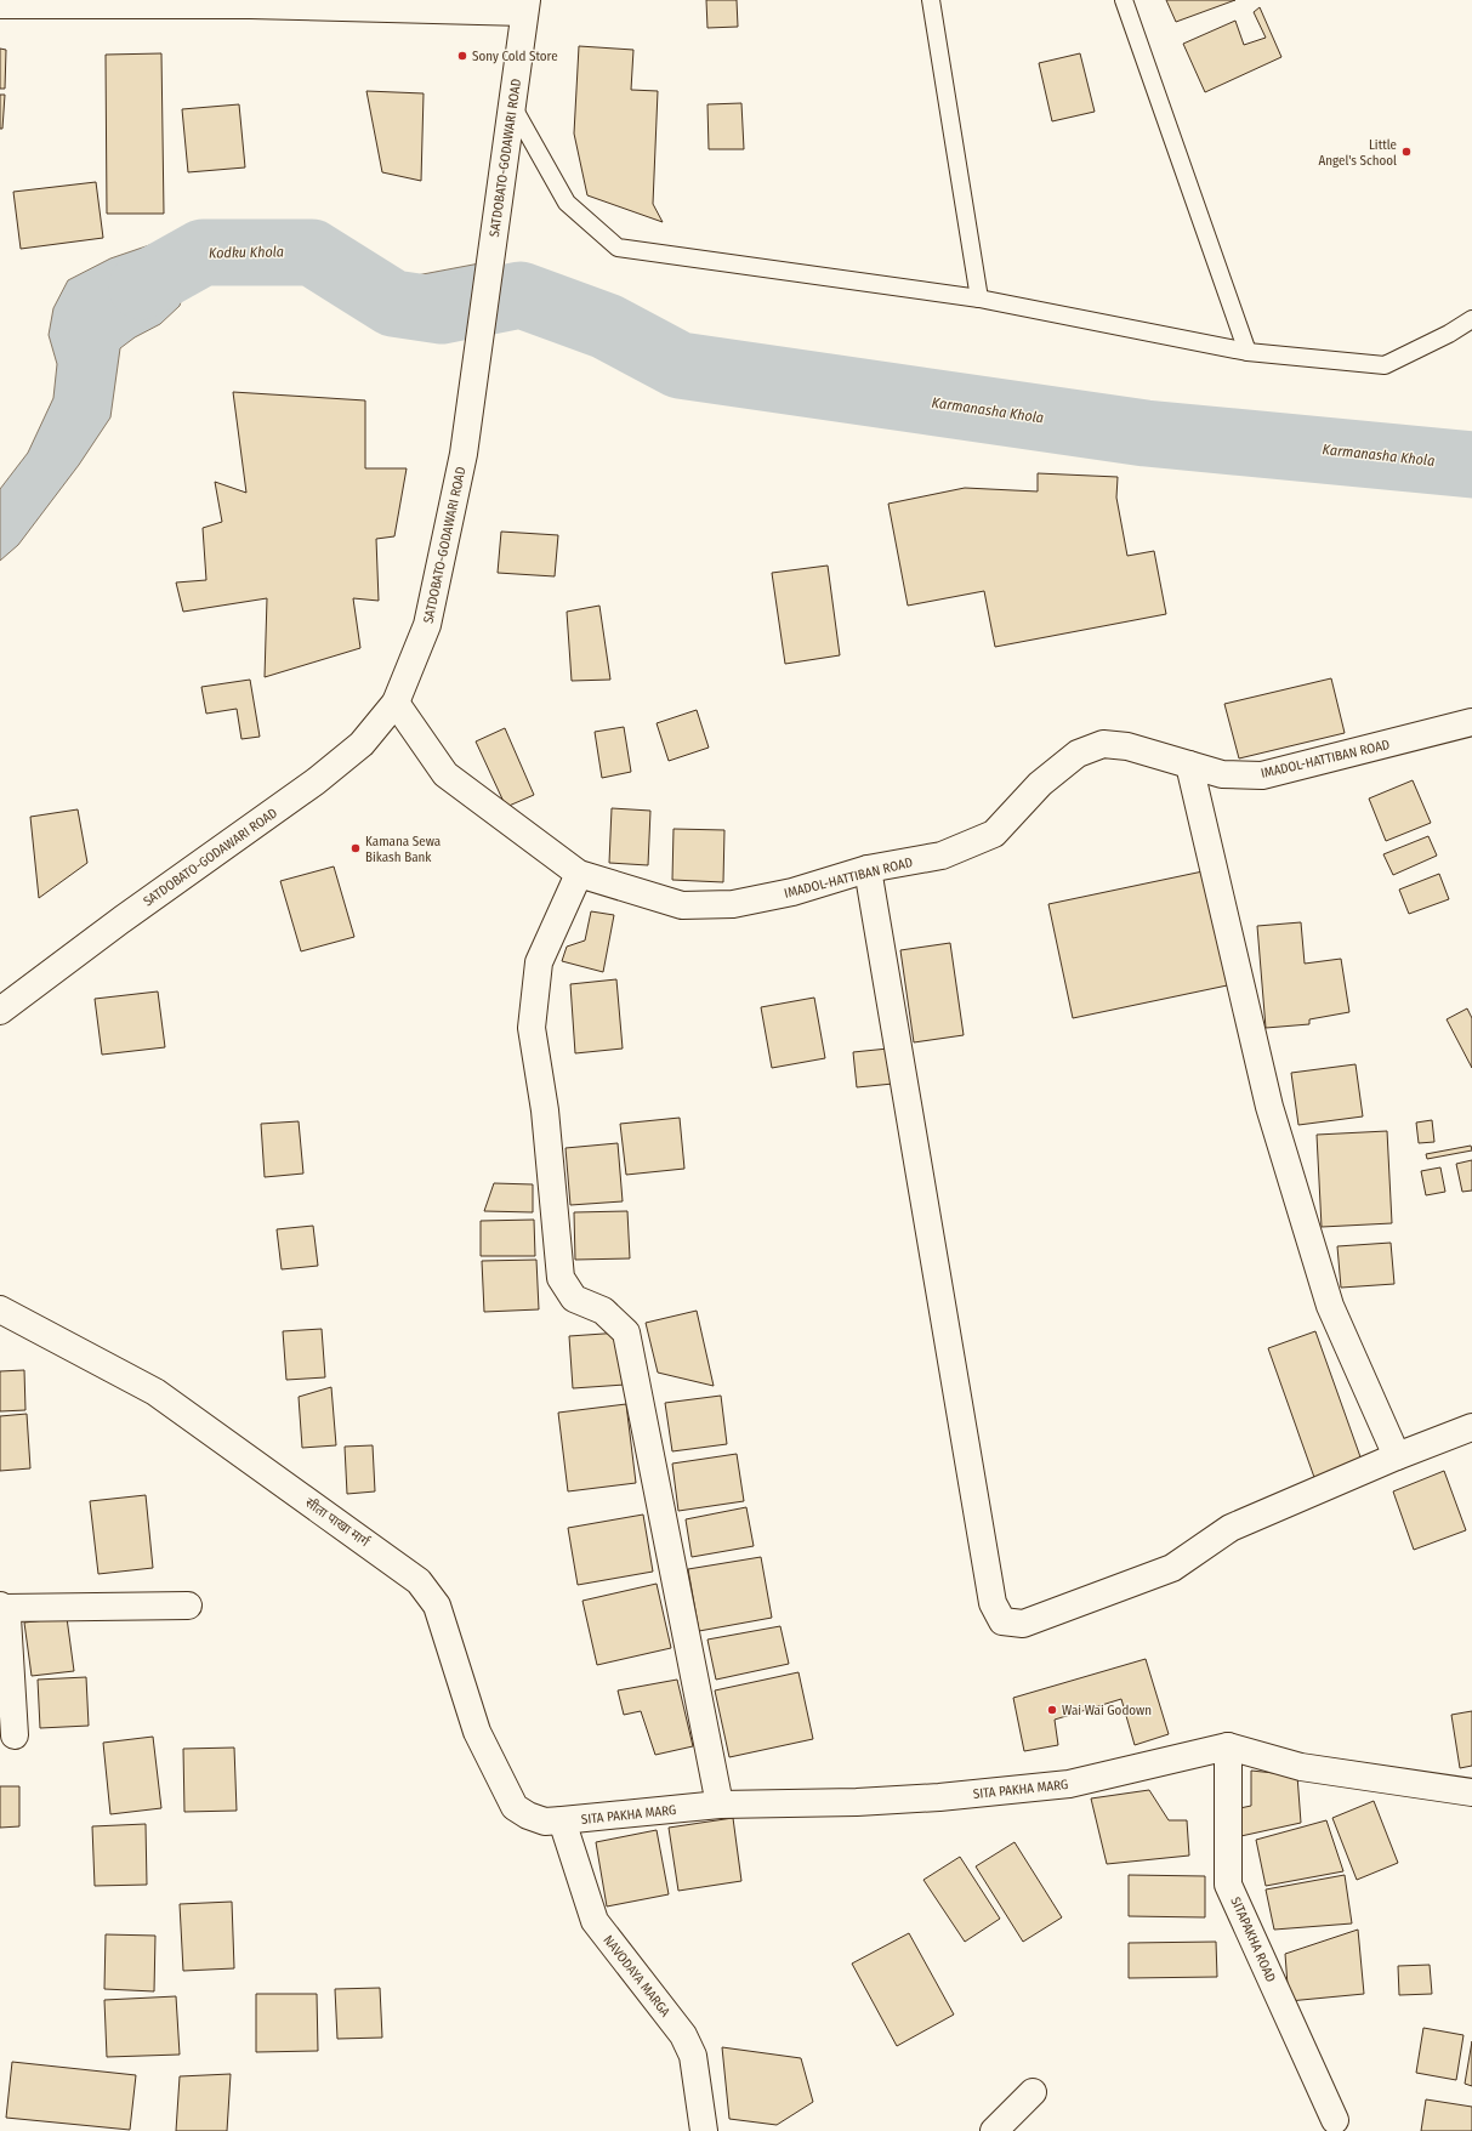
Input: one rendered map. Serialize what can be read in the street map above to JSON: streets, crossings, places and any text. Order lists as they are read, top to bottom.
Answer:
{
  "streets": {
    "street": [
      "SATDOBATO-GODAWARI ROAD",
      "IMADOL-HATTIBAN ROAD",
      "सीता पाखा मार्ग",
      "SITA PAKHA MARG",
      "SITAPAKHA ROAD",
      "NAVODAYA MARGA"
    ]
  },
  "crossings": [
    ["SATDOBATO-GODAWARI ROAD", "IMADOL-HATTIBAN ROAD"],
    ["सीता पाखा मार्ग", "SITA PAKHA MARG"],
    ["सीता पाखा मार्ग", "NAVODAYA MARGA"],
    ["SITA PAKHA MARG", "SITAPAKHA ROAD"],
    ["SITA PAKHA MARG", "NAVODAYA MARGA"]
  ],
  "water": ["Kodku Khola", "Karmanasha Khola"],
  "places": [
    "Sony Cold Store",
    "Little Angel's School",
    "Kamana Sewa Bikash Bank",
    "Wai Wai Godown"
  ]
}
